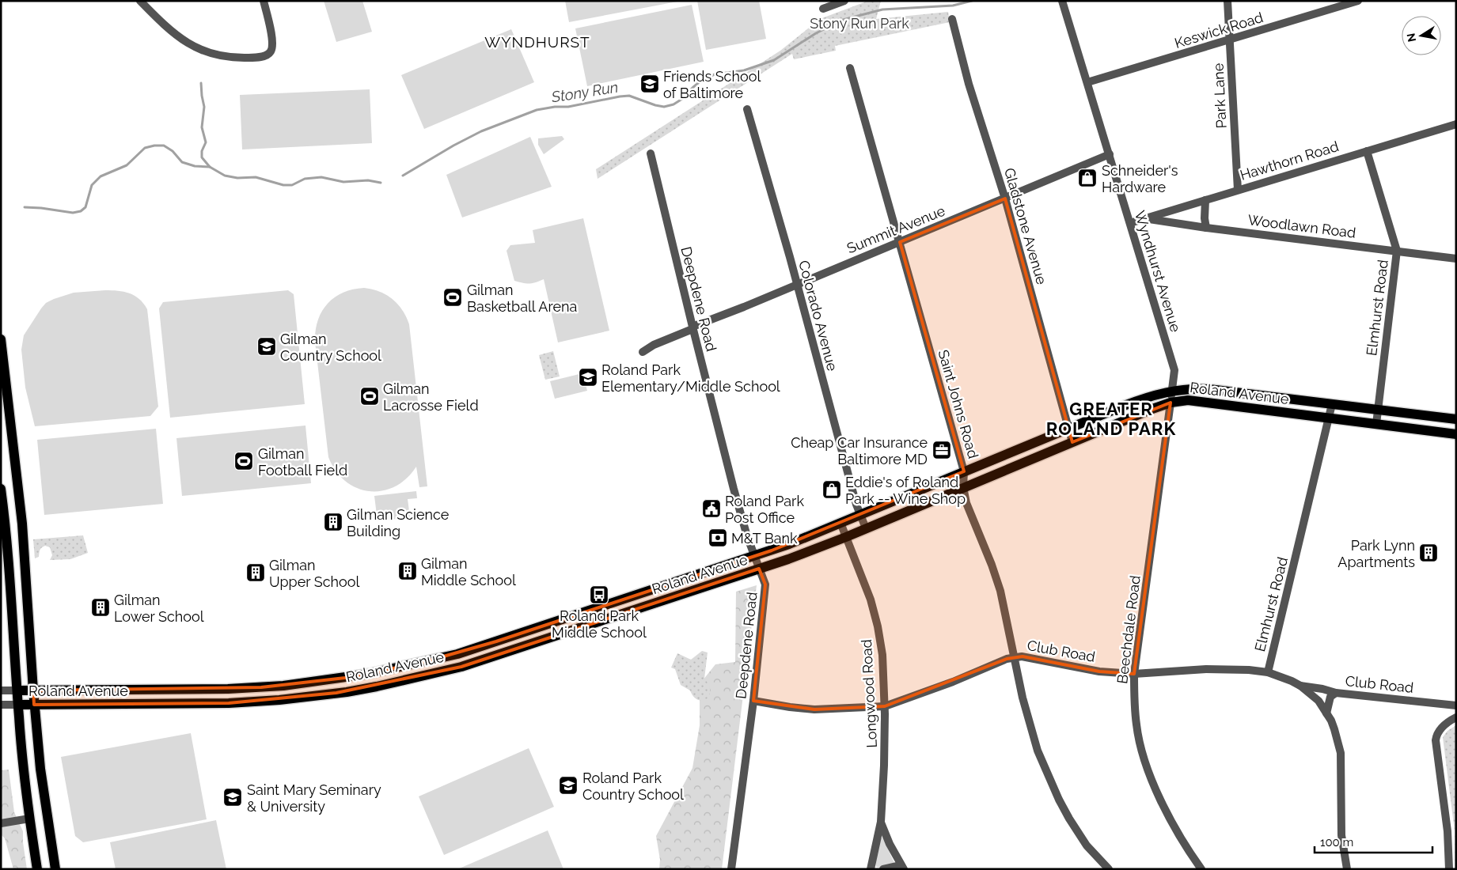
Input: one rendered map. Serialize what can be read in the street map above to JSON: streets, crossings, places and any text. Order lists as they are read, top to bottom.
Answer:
{
  "streets": {
    "main road": ["Roland Avenue"],
    "street": [
      "Keswick Road",
      "Park Lane",
      "Hawthorn Road",
      "Gladstone Avenue",
      "Woodlawn Road",
      "Summit Avenue",
      "Wyndhurst Avenue",
      "Deepdene Road",
      "Elmhurst Road",
      "Colorado Avenue",
      "Saint Johns Road",
      "Beechdale Road",
      "Club Road",
      "Longwood Road"
    ]
  },
  "crossings": [
    ["Keswick Road", "Park Lane"],
    ["Keswick Road", "Wyndhurst Avenue"],
    ["Park Lane", "Hawthorn Road"],
    ["Hawthorn Road", "Woodlawn Road"],
    ["Hawthorn Road", "Wyndhurst Avenue"],
    ["Hawthorn Road", "Elmhurst Road"],
    ["Gladstone Avenue", "Summit Avenue"],
    ["Gladstone Avenue", "Roland Avenue"],
    ["Woodlawn Road", "Elmhurst Road"],
    ["Summit Avenue", "Wyndhurst Avenue"],
    ["Summit Avenue", "Deepdene Road"],
    ["Summit Avenue", "Colorado Avenue"],
    ["Summit Avenue", "Saint Johns Road"],
    ["Wyndhurst Avenue", "Roland Avenue"],
    ["Wyndhurst Avenue", "Beechdale Road"],
    ["Deepdene Road", "Roland Avenue"],
    ["Deepdene Road", "Club Road"],
    ["Elmhurst Road", "Roland Avenue"],
    ["Elmhurst Road", "Club Road"],
    ["Colorado Avenue", "Roland Avenue"],
    ["Roland Avenue", "Saint Johns Road"],
    ["Roland Avenue", "Beechdale Road"],
    ["Roland Avenue", "Longwood Road"],
    ["Saint Johns Road", "Club Road"],
    ["Beechdale Road", "Club Road"],
    ["Club Road", "Longwood Road"]
  ],
  "districts": ["WYNDHURST", "GREATER ROLAND PARK"],
  "water": ["Stony Run"],
  "parks": ["Stony Run Park"],
  "places": {
    "school or university": [
      "Friends School of Baltimore",
      "Gilman Country School",
      "Roland Park Elementary/Middle School",
      "Roland Park Country School",
      "Saint Mary Seminary & University"
    ],
    "shop": ["Schneider's Hardware", "Eddie's of Roland Park -- Wine Shop"],
    "sports": ["Gilman Basketball Arena", "Gilman Lacrosse Field", "Gilman Football Field"],
    "office": ["Cheap Car Insurance Baltimore MD"],
    "public building": ["Roland Park Post Office"],
    "building": [
      "Gilman Science Building",
      "Park Lynn Apartments",
      "Gilman Middle School",
      "Gilman Upper School",
      "Gilman Lower School"
    ],
    "bank": ["M&T Bank"],
    "bus stop": ["Roland Park Middle School"]
  },
  "scale_bar": "100 m",
  "north": "left"
}
